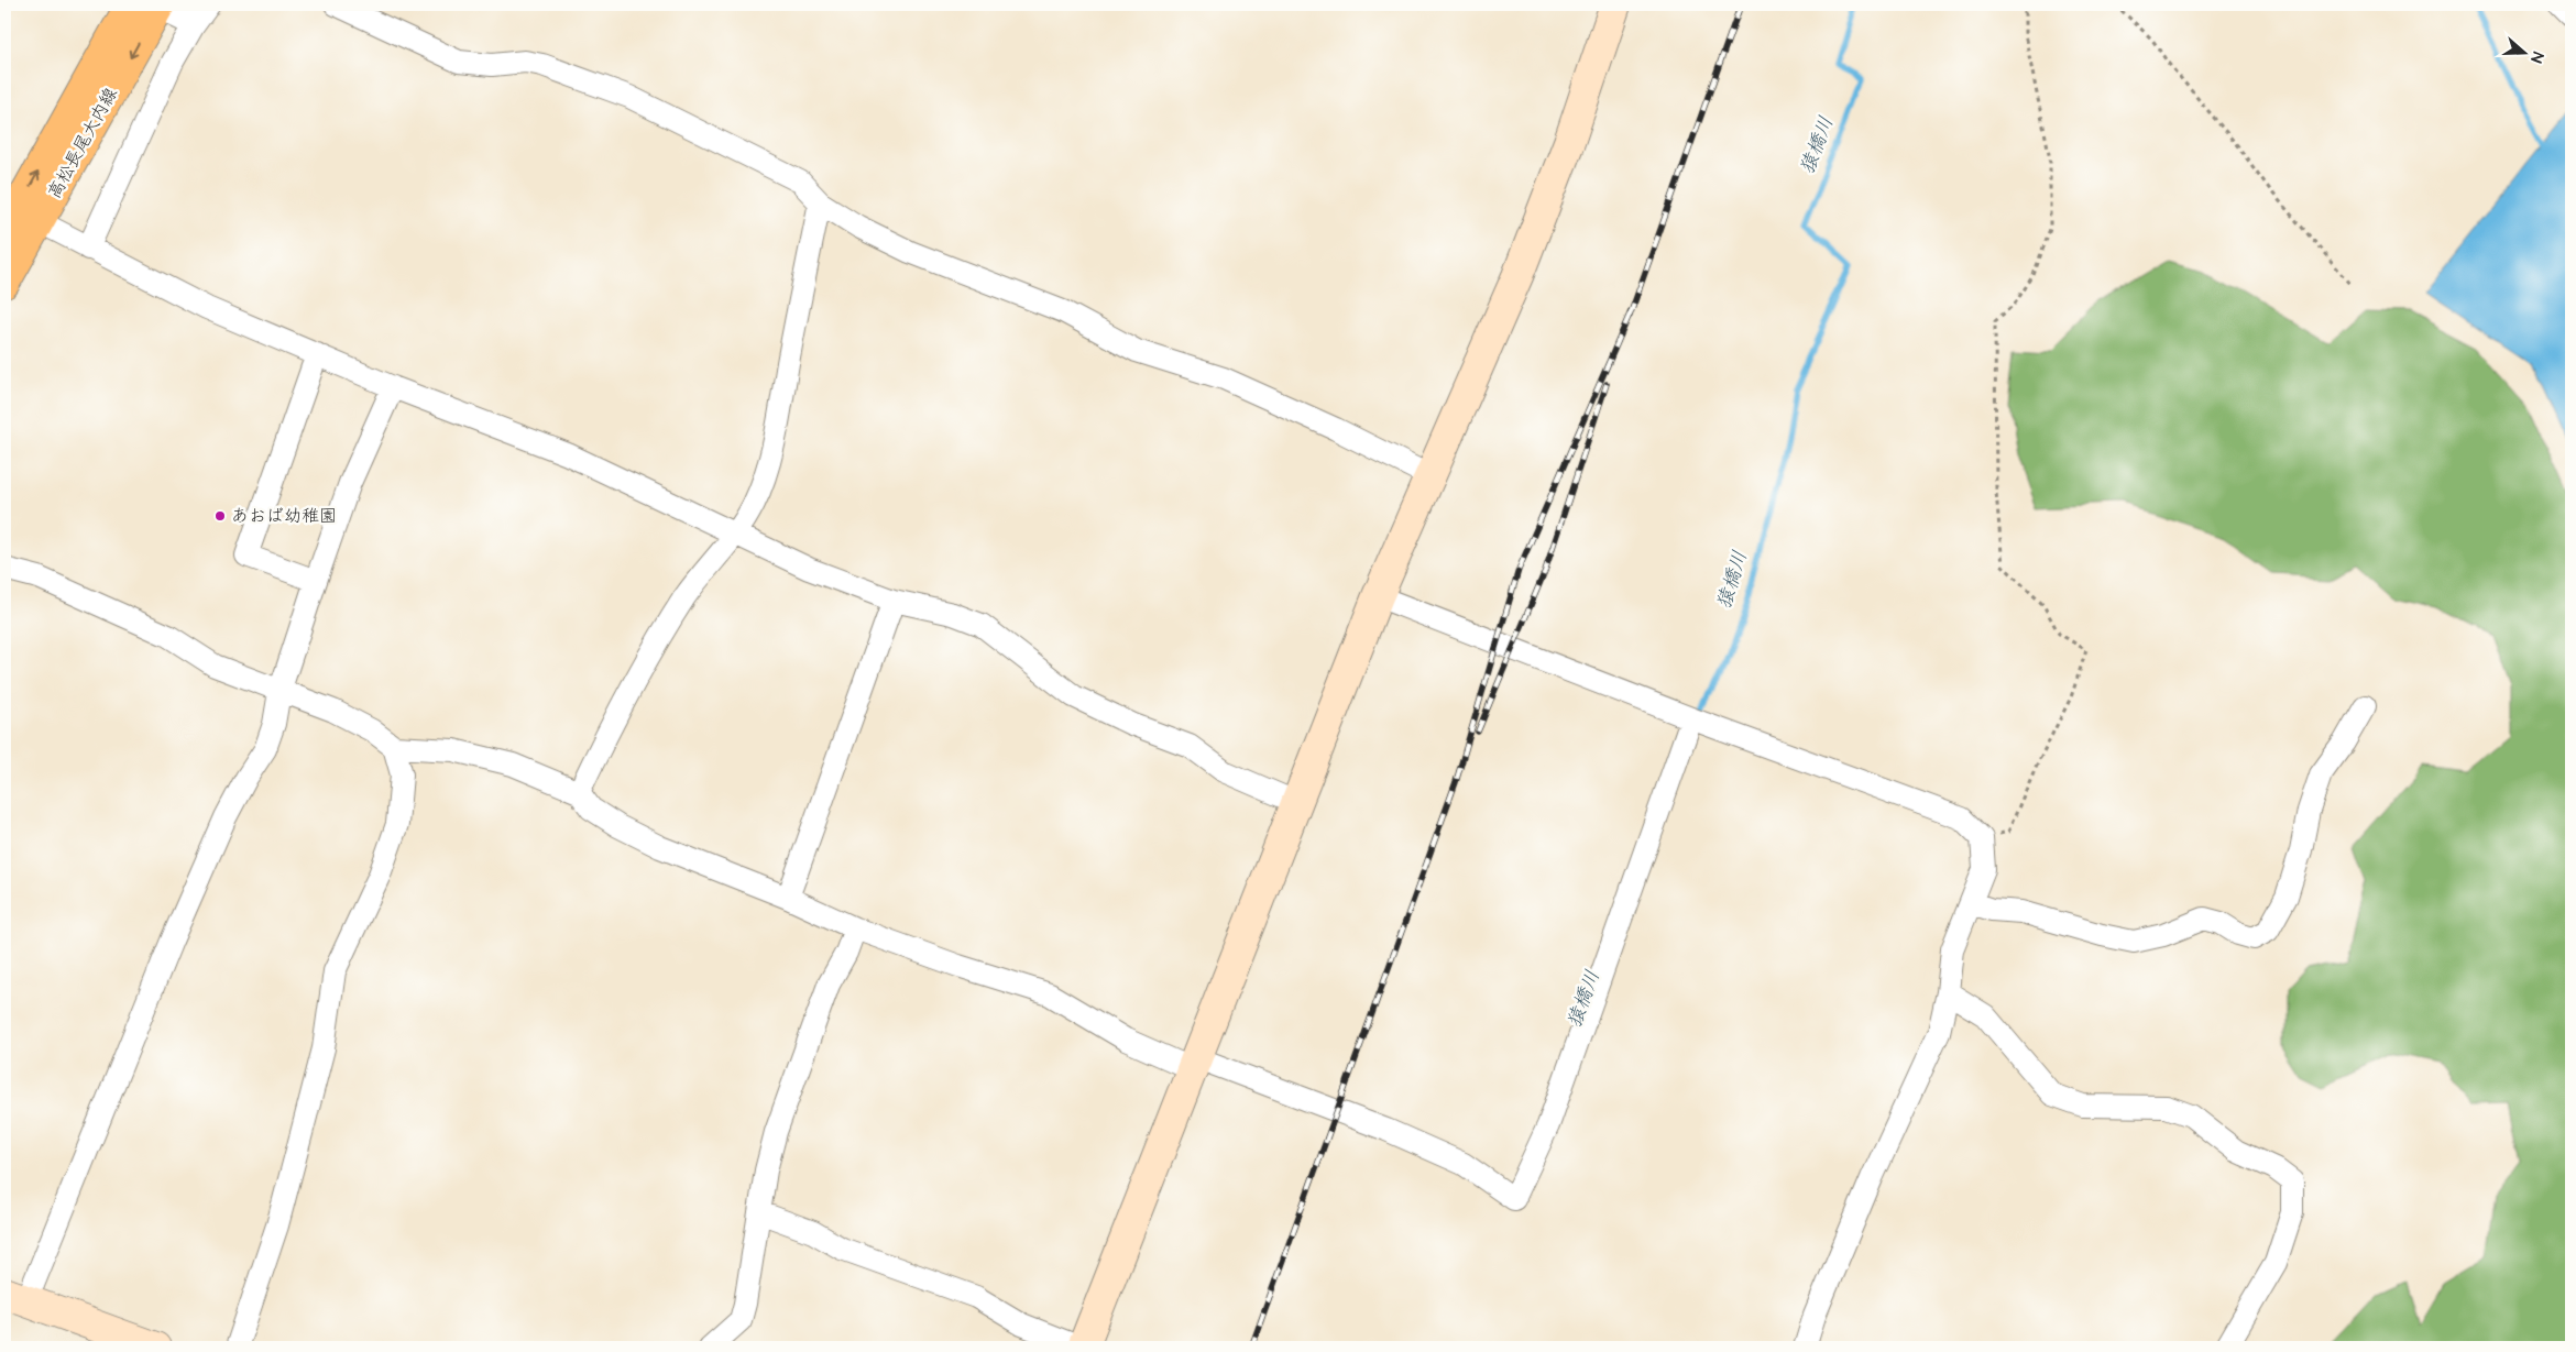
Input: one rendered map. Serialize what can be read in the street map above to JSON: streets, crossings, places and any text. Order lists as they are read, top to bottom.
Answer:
{
  "streets": {
    "main road": ["高松長尾大内線"]
  },
  "water": ["猿橋川"],
  "places": ["あおば幼稚園"],
  "north": "right"
}
